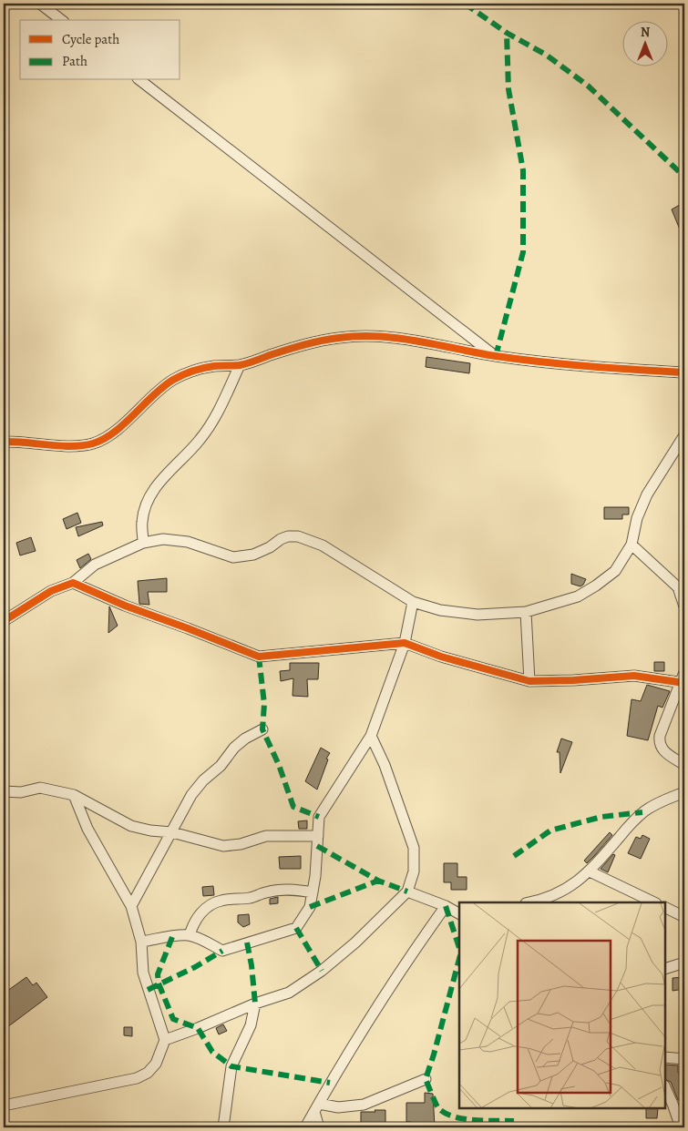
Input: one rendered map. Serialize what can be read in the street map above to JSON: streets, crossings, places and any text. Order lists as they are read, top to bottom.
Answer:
{
  "legend": ["Cycle path", "Path"],
  "north": "top"
}
